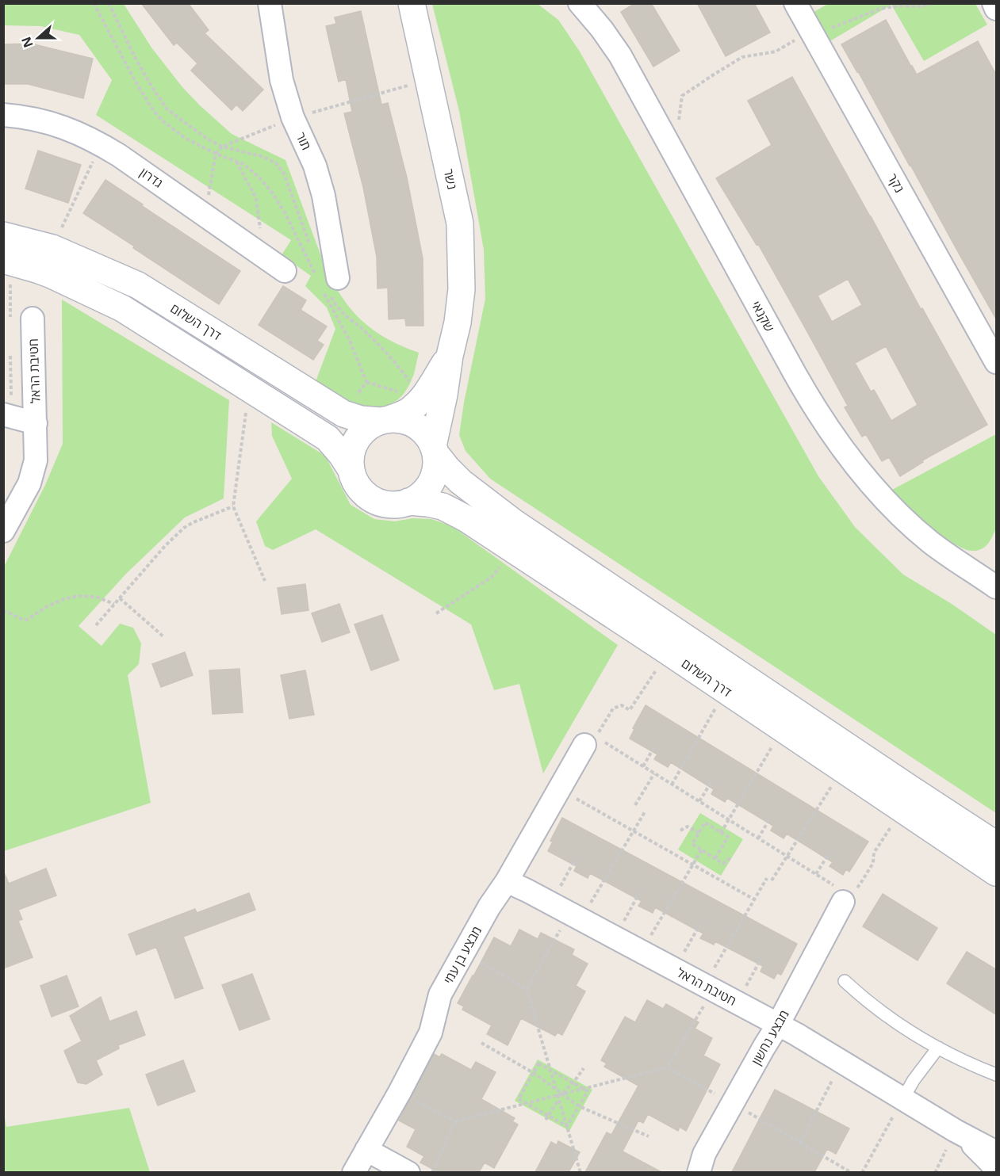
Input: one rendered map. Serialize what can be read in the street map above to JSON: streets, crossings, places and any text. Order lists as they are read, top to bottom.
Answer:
{
  "streets": {
    "street": [
      "תור",
      "גדרון",
      "נשר",
      "נקר",
      "שקנאי",
      "דרך השלום",
      "חטיבת הראל",
      "מבצע בן עמי",
      "מבצע נחשון"
    ]
  },
  "crossings": [
    ["נשר", "דרך השלום"],
    ["חטיבת הראל", "מבצע בן עמי"],
    ["חטיבת הראל", "מבצע נחשון"]
  ],
  "north": "left"
}
